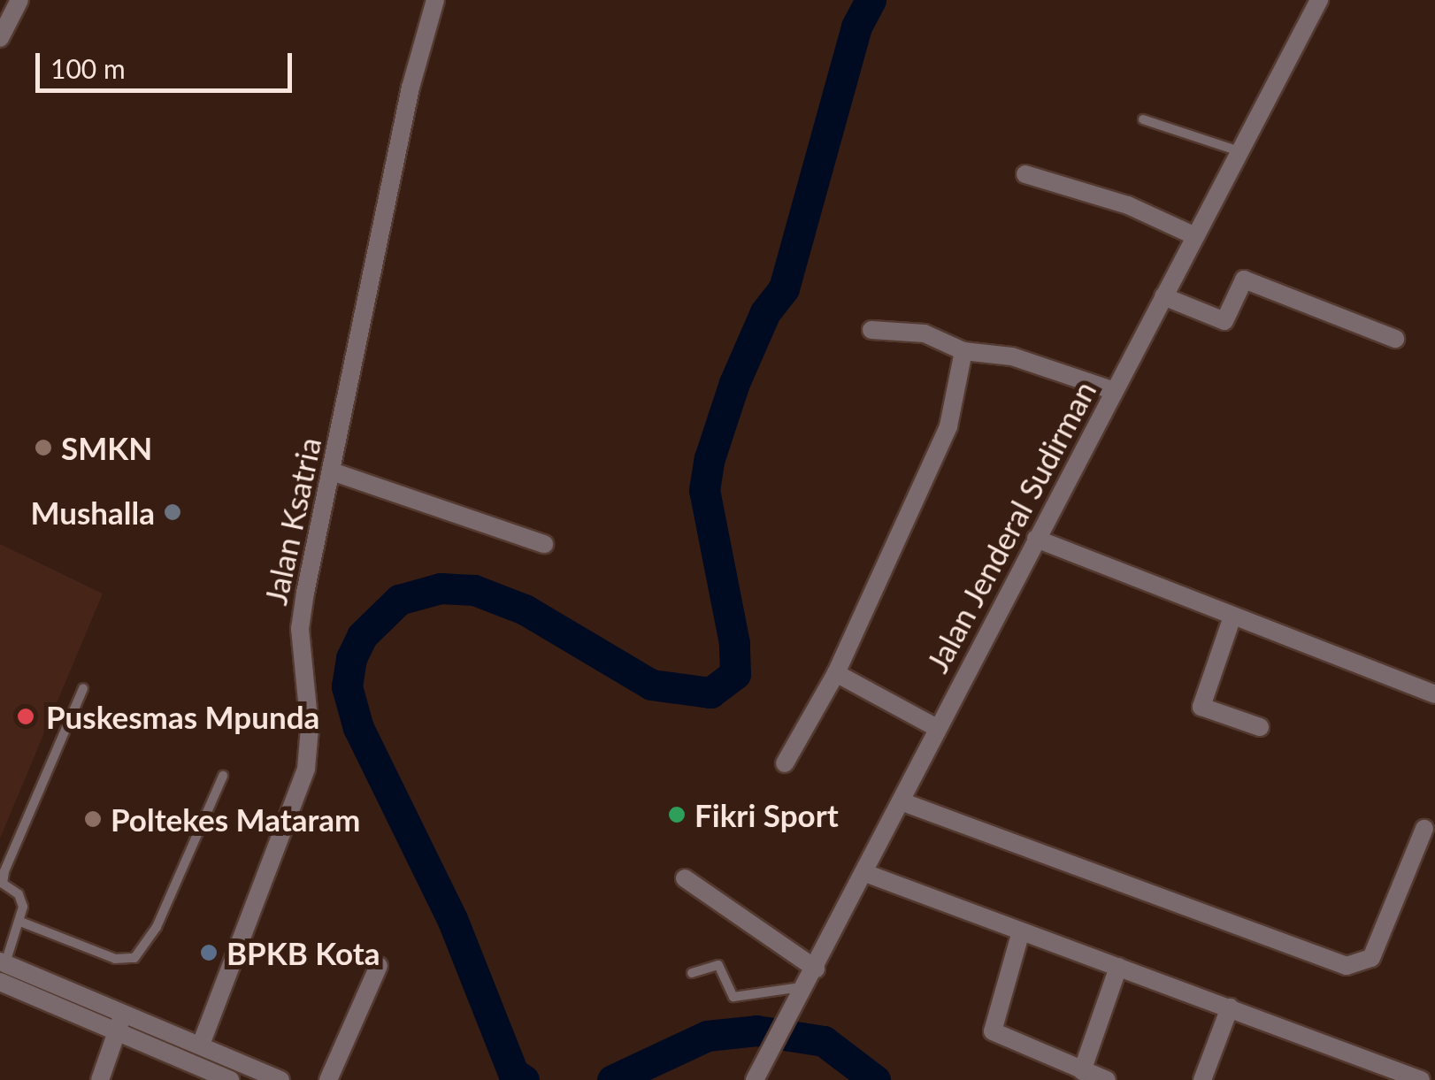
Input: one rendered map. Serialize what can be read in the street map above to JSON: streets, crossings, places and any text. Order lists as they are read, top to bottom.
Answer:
{
  "streets": {
    "street": ["Jalan Ksatria", "Jalan Jenderal Sudirman"]
  },
  "places": [
    "SMKN",
    "Mushalla",
    "Puskesmas Mpunda",
    "Fikri Sport",
    "Poltekes Mataram",
    "BPKB Kota"
  ],
  "scale_bar": "100 m"
}
